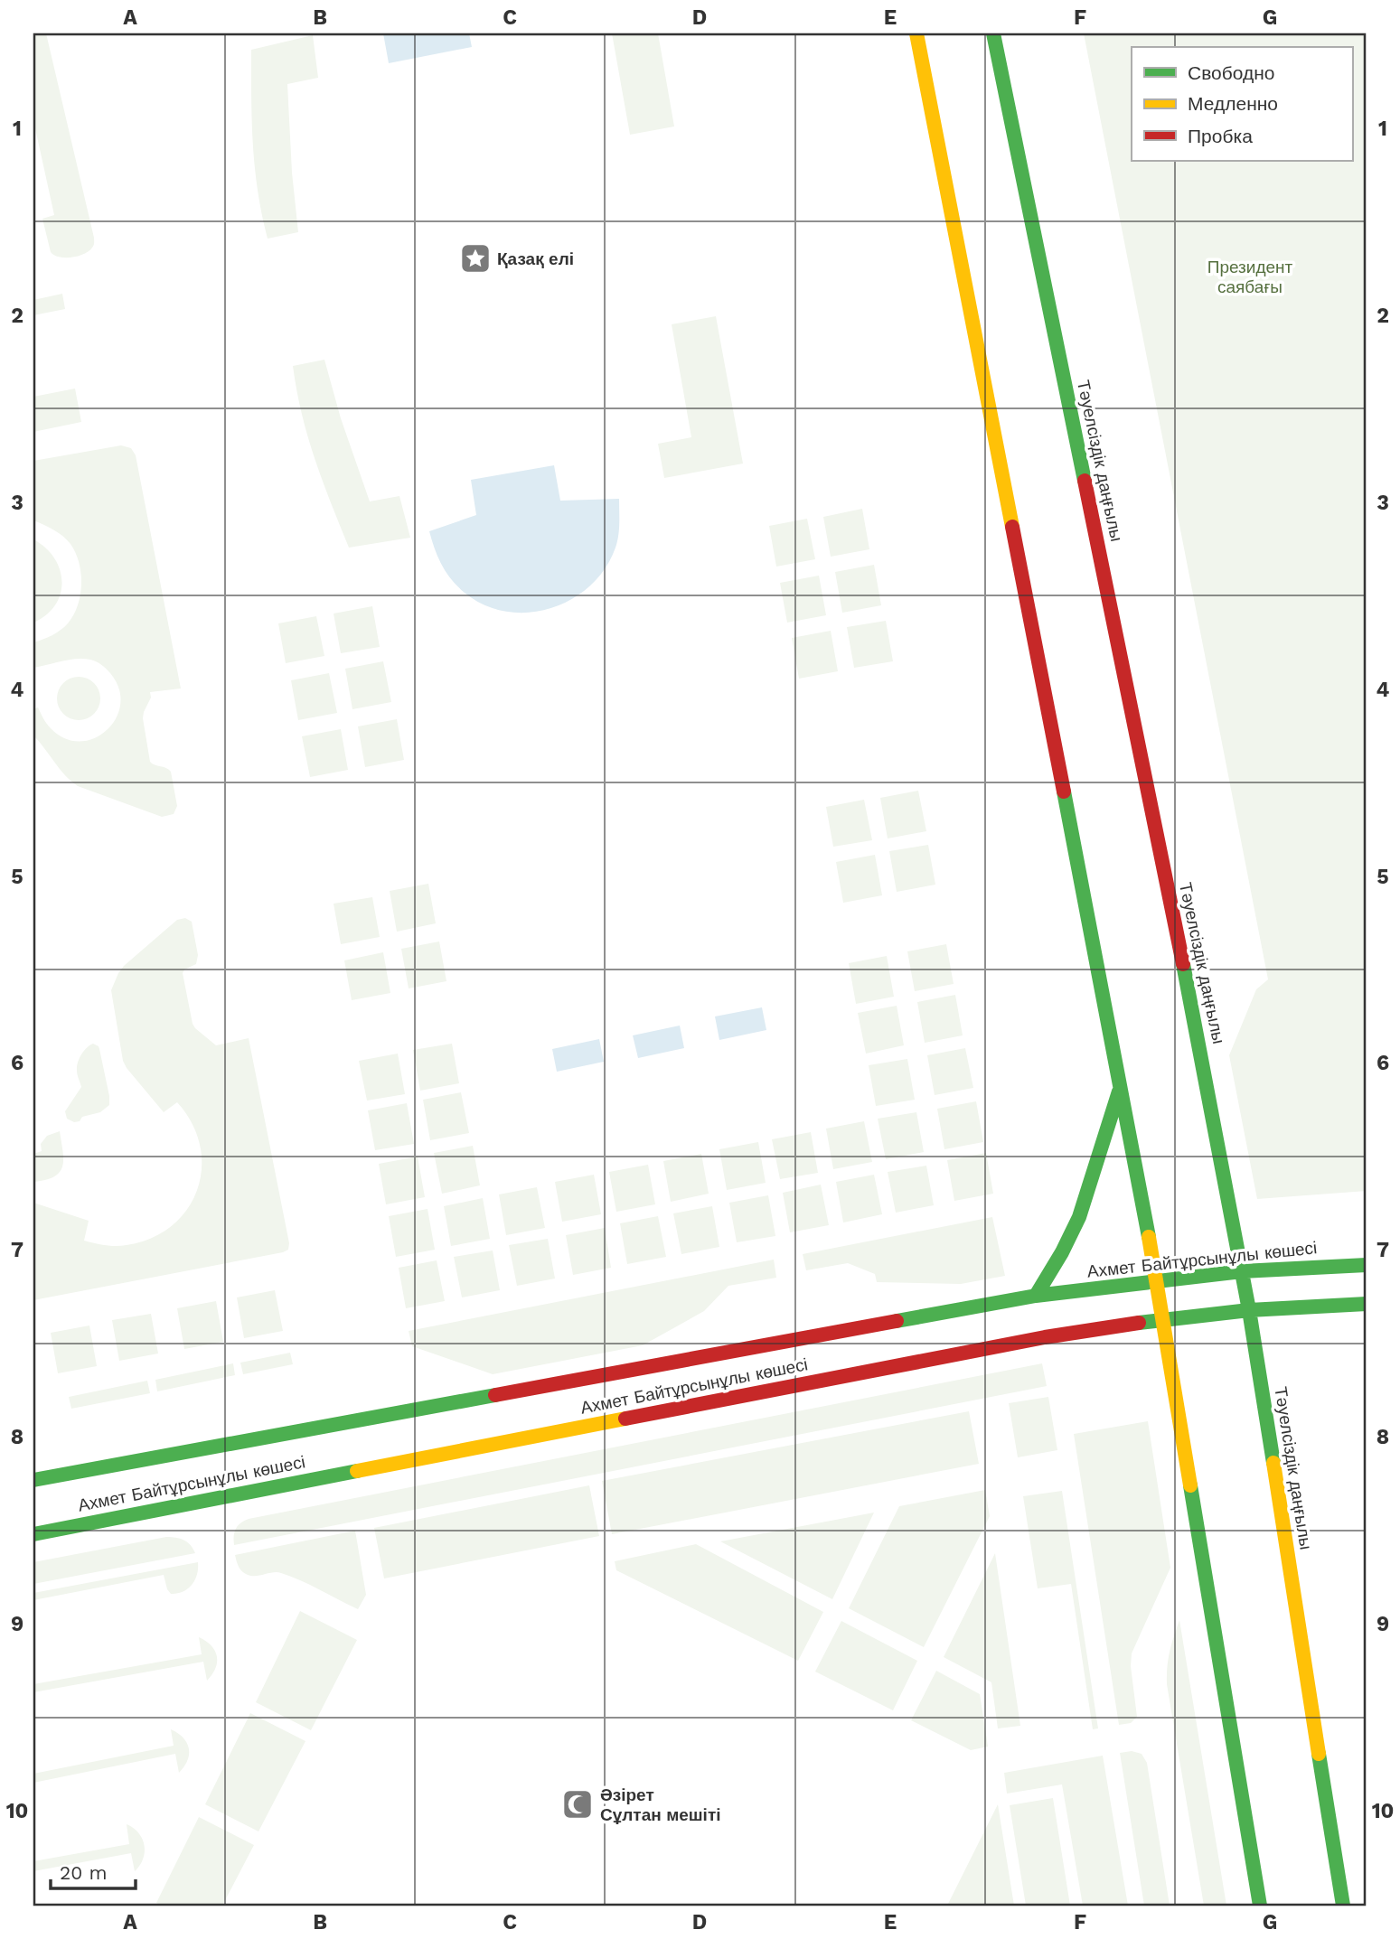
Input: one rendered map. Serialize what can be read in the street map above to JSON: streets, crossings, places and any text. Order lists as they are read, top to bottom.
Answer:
{
  "streets": {
    "main road": ["Тәуелсіздік даңғылы", "Ахмет Байтұрсынұлы көшесі"]
  },
  "crossings": [
    ["Тәуелсіздік даңғылы", "Ахмет Байтұрсынұлы көшесі"]
  ],
  "parks": ["Президент саябағы"],
  "places": {
    "place": ["Қазақ елі"],
    "mosque": ["Әзірет Сұлтан мешіті"]
  },
  "legend": ["Свободно", "Медленно", "Пробка"],
  "scale_bar": "20 m",
  "grid": {
    "columns": [
      "A",
      "B",
      "C",
      "D",
      "E",
      "F",
      "G"
    ],
    "rows": [
      "1",
      "2",
      "3",
      "4",
      "5",
      "6",
      "7",
      "8",
      "9",
      "10"
    ]
  }
}
